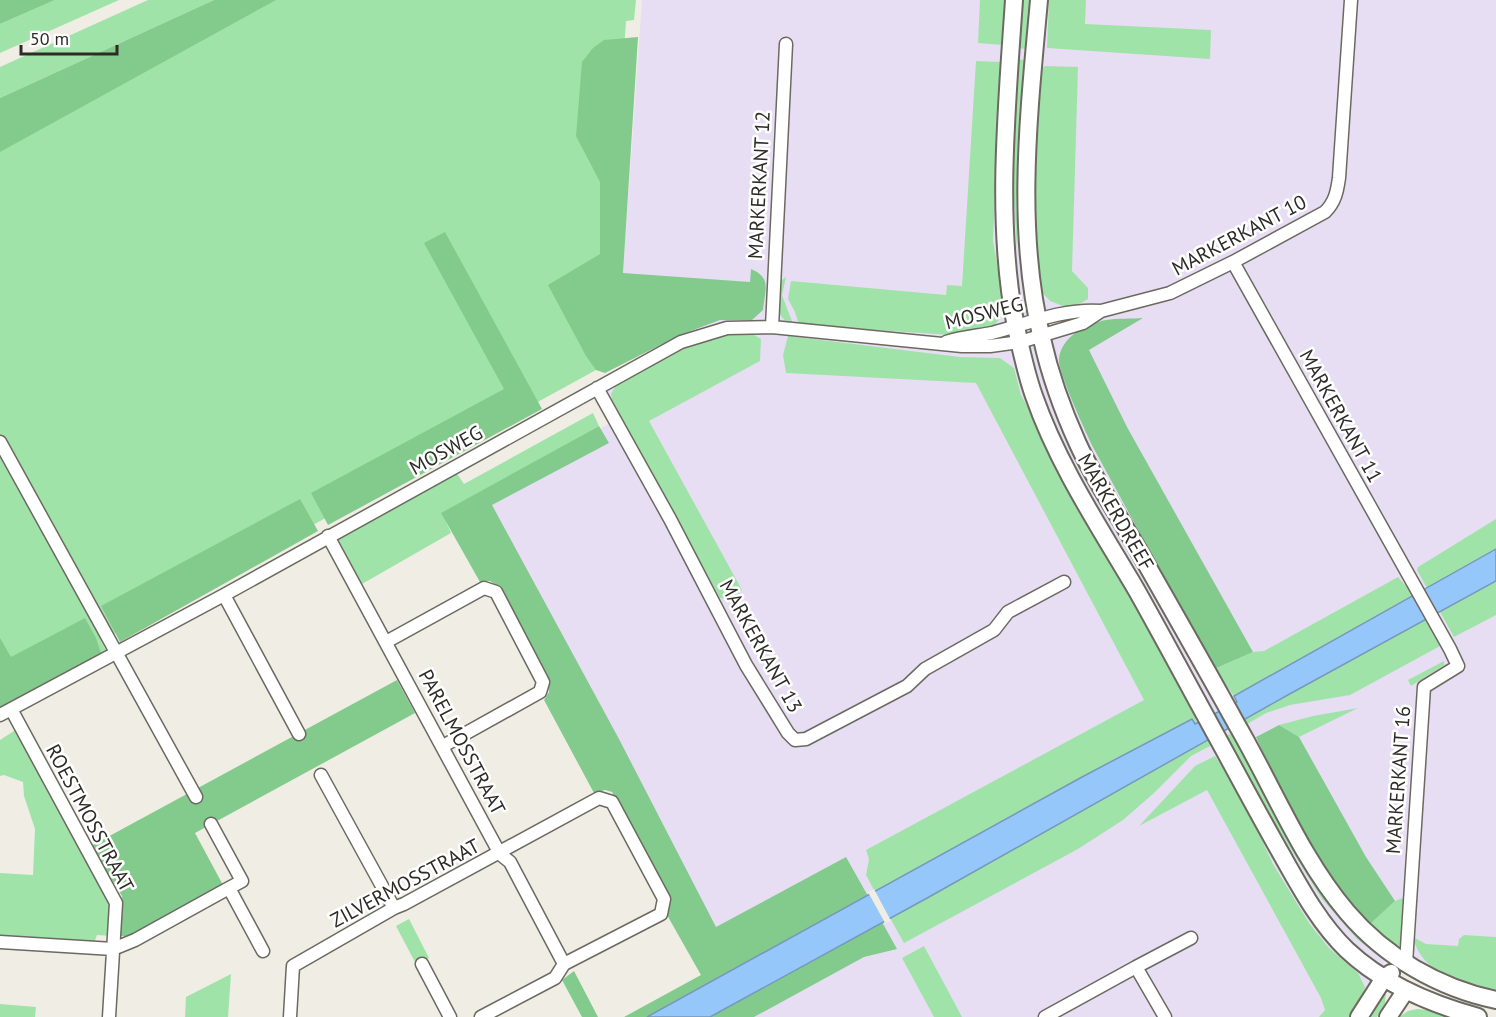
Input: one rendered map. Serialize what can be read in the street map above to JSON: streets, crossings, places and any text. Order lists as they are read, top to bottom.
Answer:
{
  "streets": {
    "main road": ["MARKERDREEF"],
    "street": [
      "MARKERKANT 12",
      "MARKERKANT 10",
      "MOSWEG",
      "MARKERKANT 11",
      "MARKERKANT 13",
      "PARELMOSSTRAAT",
      "MARKERKANT 16",
      "ROESTMOSSTRAAT",
      "ZILVERMOSSTRAAT"
    ]
  },
  "crossings": [
    ["MARKERKANT 12", "MOSWEG"],
    ["MARKERKANT 10", "MOSWEG"],
    ["MARKERKANT 10", "MARKERKANT 11"],
    ["MARKERKANT 10", "MARKERDREEF"],
    ["MOSWEG", "MARKERDREEF"],
    ["MOSWEG", "MARKERKANT 13"],
    ["MOSWEG", "PARELMOSSTRAAT"],
    ["MOSWEG", "ROESTMOSSTRAAT"],
    ["MARKERKANT 11", "MARKERKANT 16"],
    ["MARKERDREEF", "MARKERKANT 16"],
    ["PARELMOSSTRAAT", "ZILVERMOSSTRAAT"]
  ],
  "scale_bar": "50 m"
}
